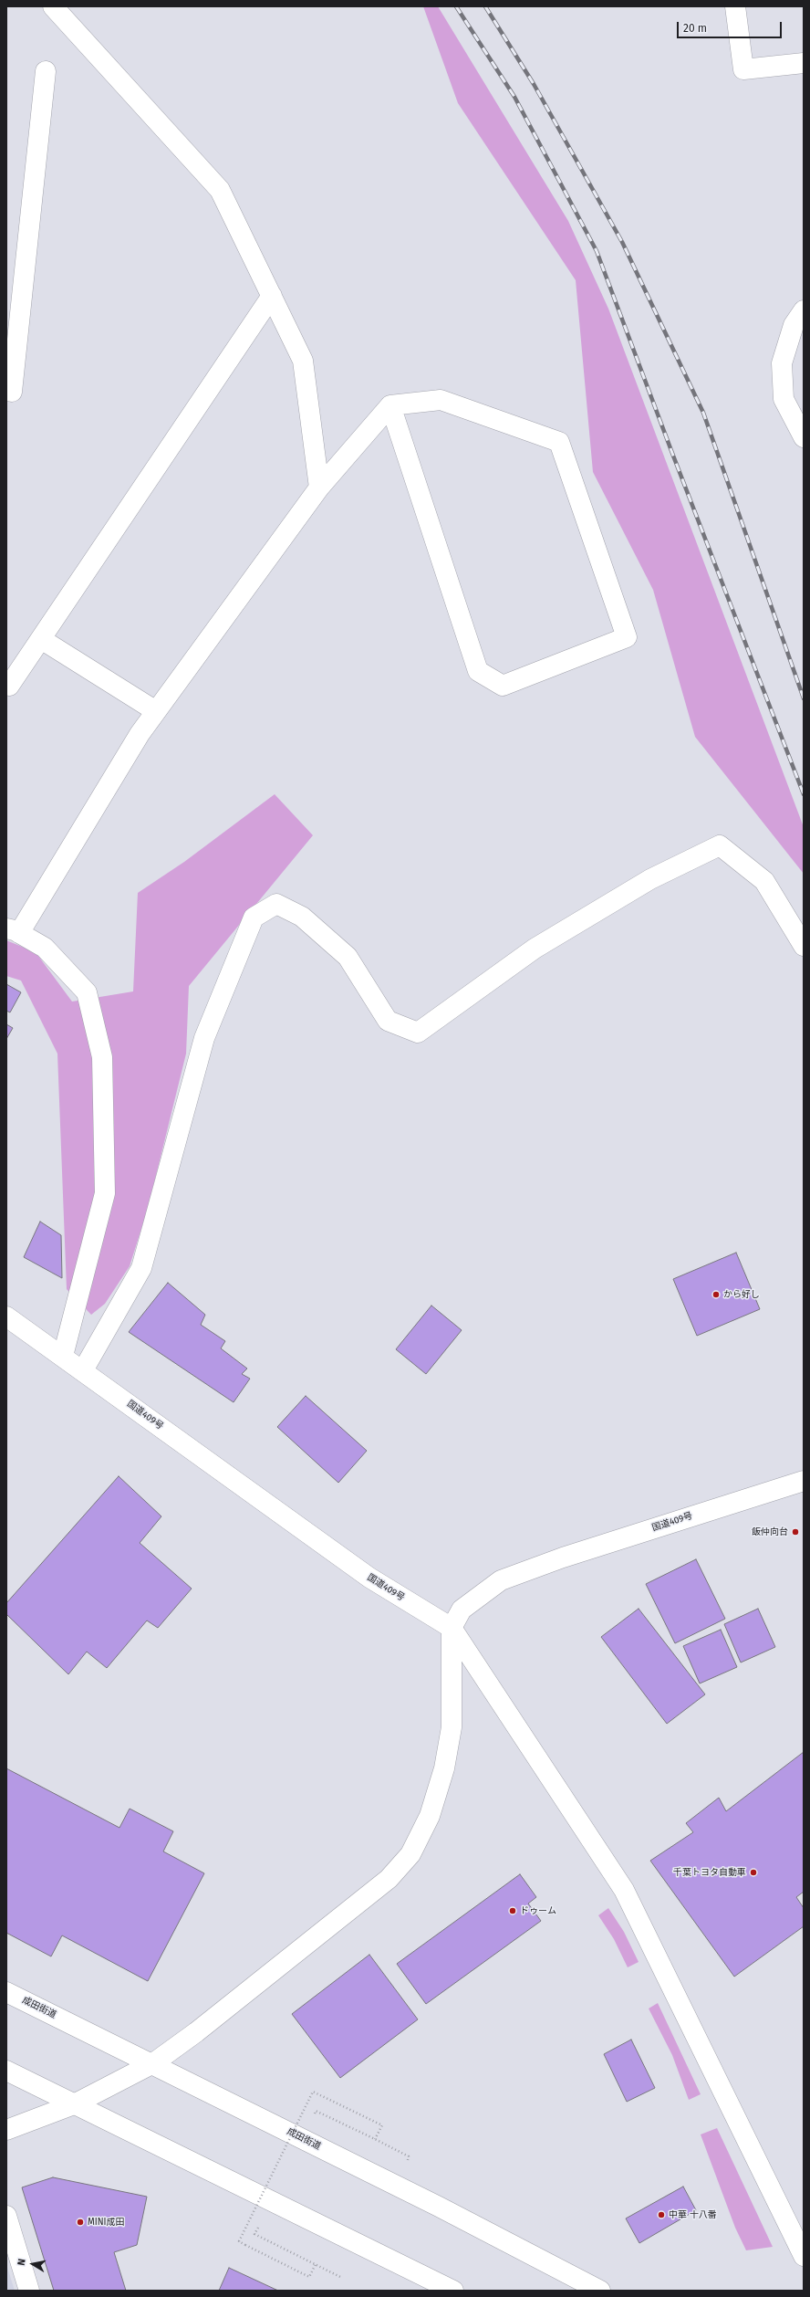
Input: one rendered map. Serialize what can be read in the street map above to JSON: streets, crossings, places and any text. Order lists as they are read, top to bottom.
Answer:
{
  "streets": {
    "main road": ["国道409号", "成田街道"]
  },
  "places": [
    "から好し",
    "飯仲向台",
    "千葉トヨタ自動車",
    "ドゥーム",
    "中華 十八番",
    "MINI成田"
  ],
  "scale_bar": "20 m",
  "north": "left"
}
